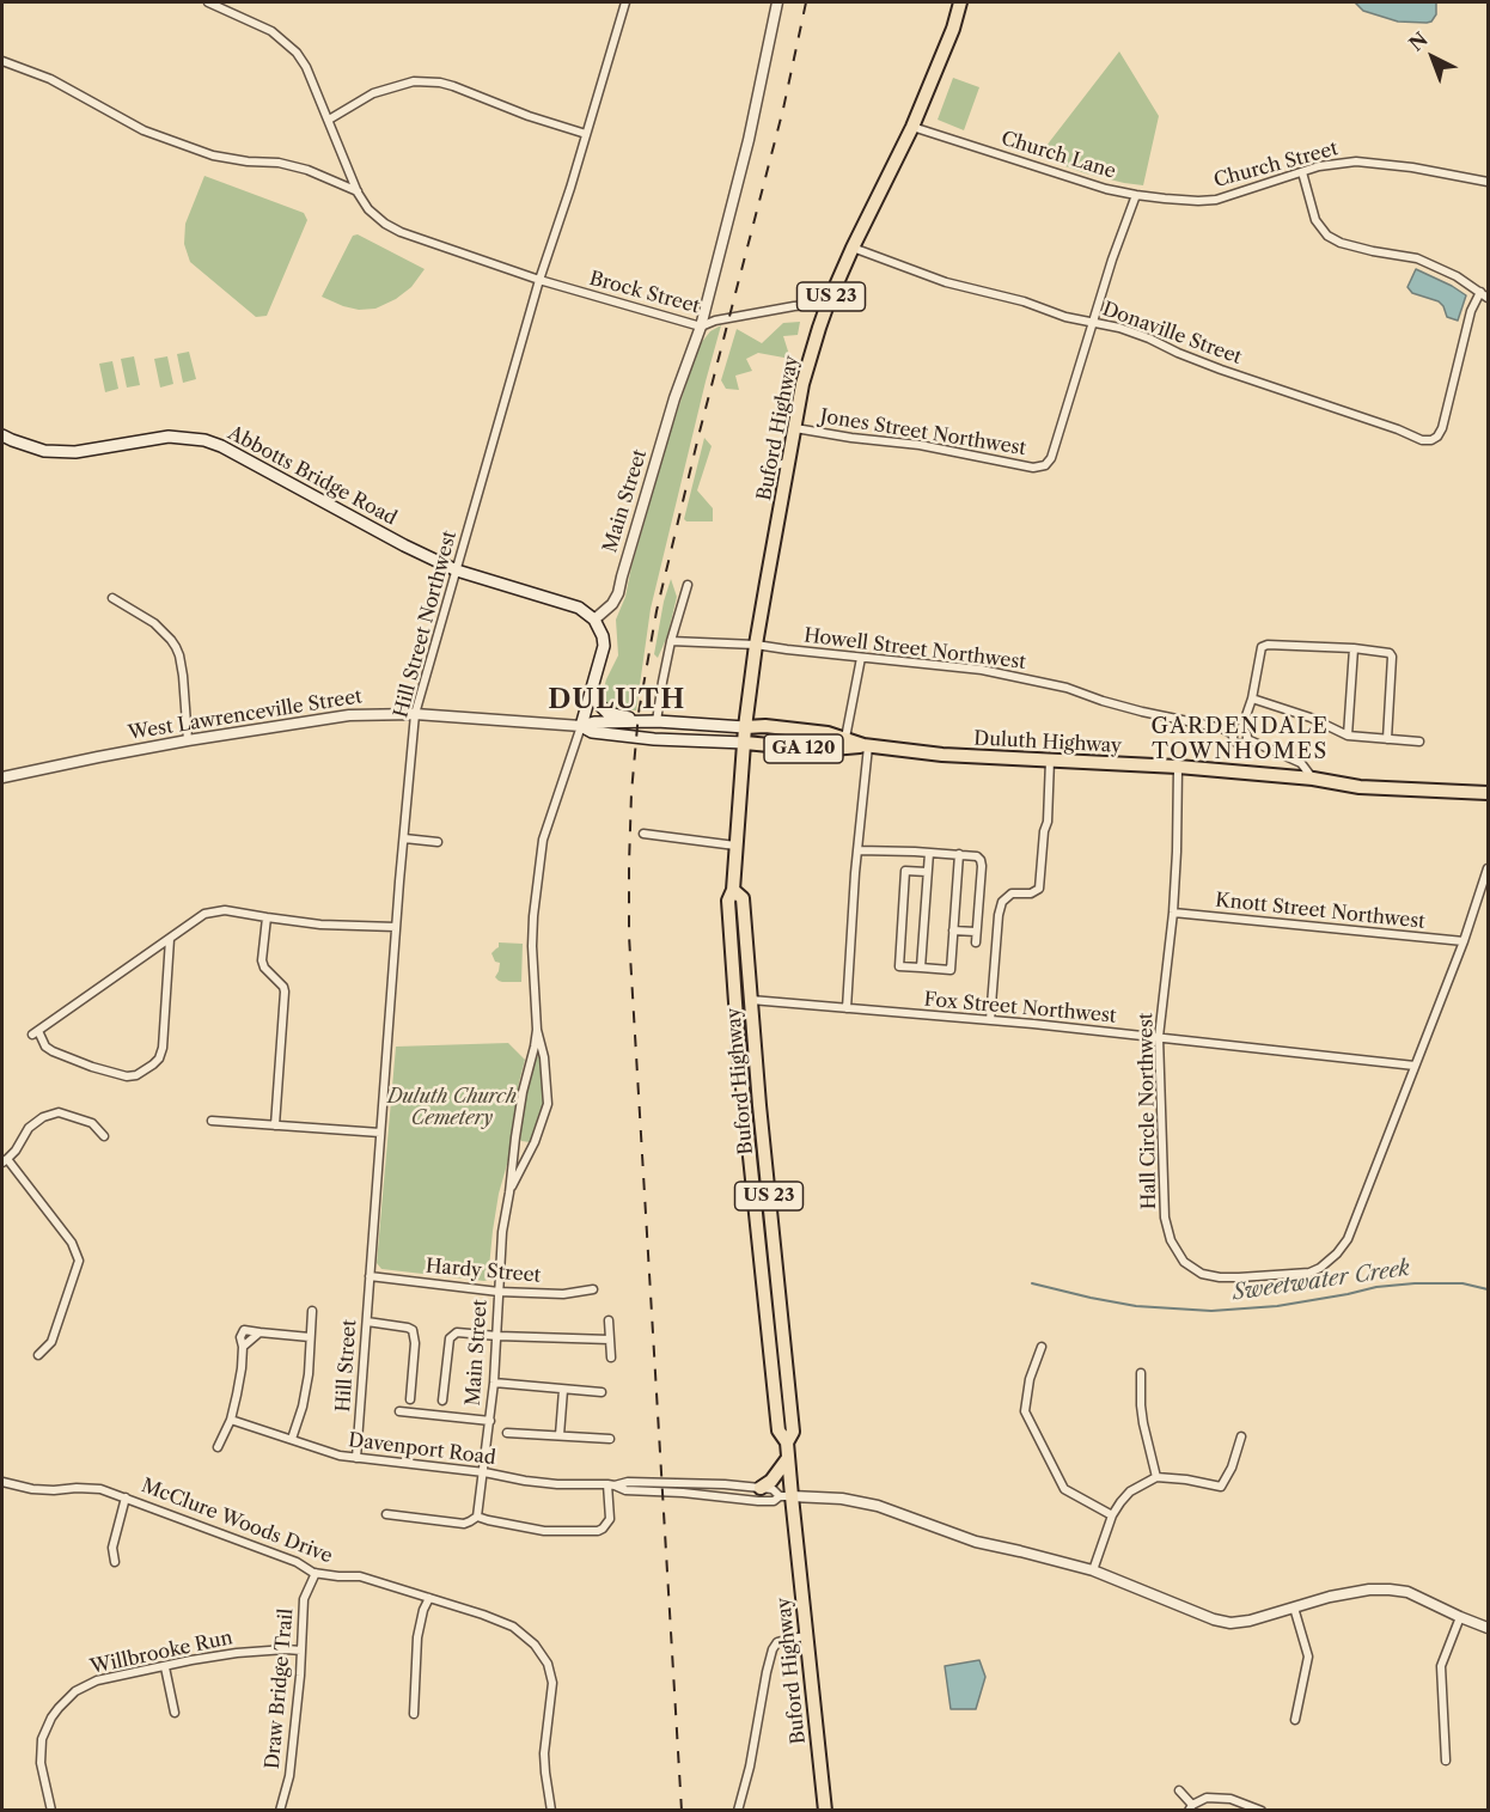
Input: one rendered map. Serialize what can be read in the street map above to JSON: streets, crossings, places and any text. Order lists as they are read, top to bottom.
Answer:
{
  "streets": {
    "main road": [
      "US 23",
      "Buford Highway",
      "Abbotts Bridge Road",
      "West Lawrenceville Street",
      "Duluth Highway",
      "GA 120"
    ],
    "street": [
      "Church Lane",
      "Church Street",
      "Brock Street",
      "Donaville Street",
      "Jones Street Northwest",
      "Main Street",
      "Hill Street Northwest",
      "Howell Street Northwest",
      "Knott Street Northwest",
      "Fox Street Northwest",
      "Hall Circle Northwest",
      "Hardy Street",
      "Hill Street",
      "Davenport Road",
      "McClure Woods Drive",
      "Willbrooke Run",
      "Draw Bridge Trail"
    ]
  },
  "crossings": [
    ["Church Lane", "Church Street"],
    ["Church Lane", "Buford Highway"],
    ["Brock Street", "Buford Highway"],
    ["Brock Street", "Main Street"],
    ["Brock Street", "Hill Street Northwest"],
    ["Donaville Street", "Buford Highway"],
    ["Donaville Street", "Jones Street Northwest"],
    ["Buford Highway", "Jones Street Northwest"],
    ["Buford Highway", "Howell Street Northwest"],
    ["Buford Highway", "West Lawrenceville Street"],
    ["Buford Highway", "Duluth Highway"],
    ["Buford Highway", "Fox Street Northwest"],
    ["Buford Highway", "Davenport Road"],
    ["Abbotts Bridge Road", "Main Street"],
    ["Abbotts Bridge Road", "Hill Street Northwest"],
    ["Main Street", "Hardy Street"],
    ["Main Street", "Davenport Road"],
    ["Hill Street Northwest", "West Lawrenceville Street"],
    ["Hill Street Northwest", "Hardy Street"],
    ["Hill Street Northwest", "Hill Street"],
    ["West Lawrenceville Street", "Duluth Highway"],
    ["Duluth Highway", "Hall Circle Northwest"],
    ["Knott Street Northwest", "Hall Circle Northwest"],
    ["Fox Street Northwest", "Hall Circle Northwest"],
    ["Hardy Street", "Hill Street"],
    ["Hill Street", "Davenport Road"],
    ["McClure Woods Drive", "Draw Bridge Trail"],
    ["Willbrooke Run", "Draw Bridge Trail"]
  ],
  "districts": ["DULUTH", "GARDENDALE TOWNHOMES"],
  "water": ["Sweetwater Creek"],
  "parks": ["Duluth Church Cemetery"],
  "north": "top left"
}
